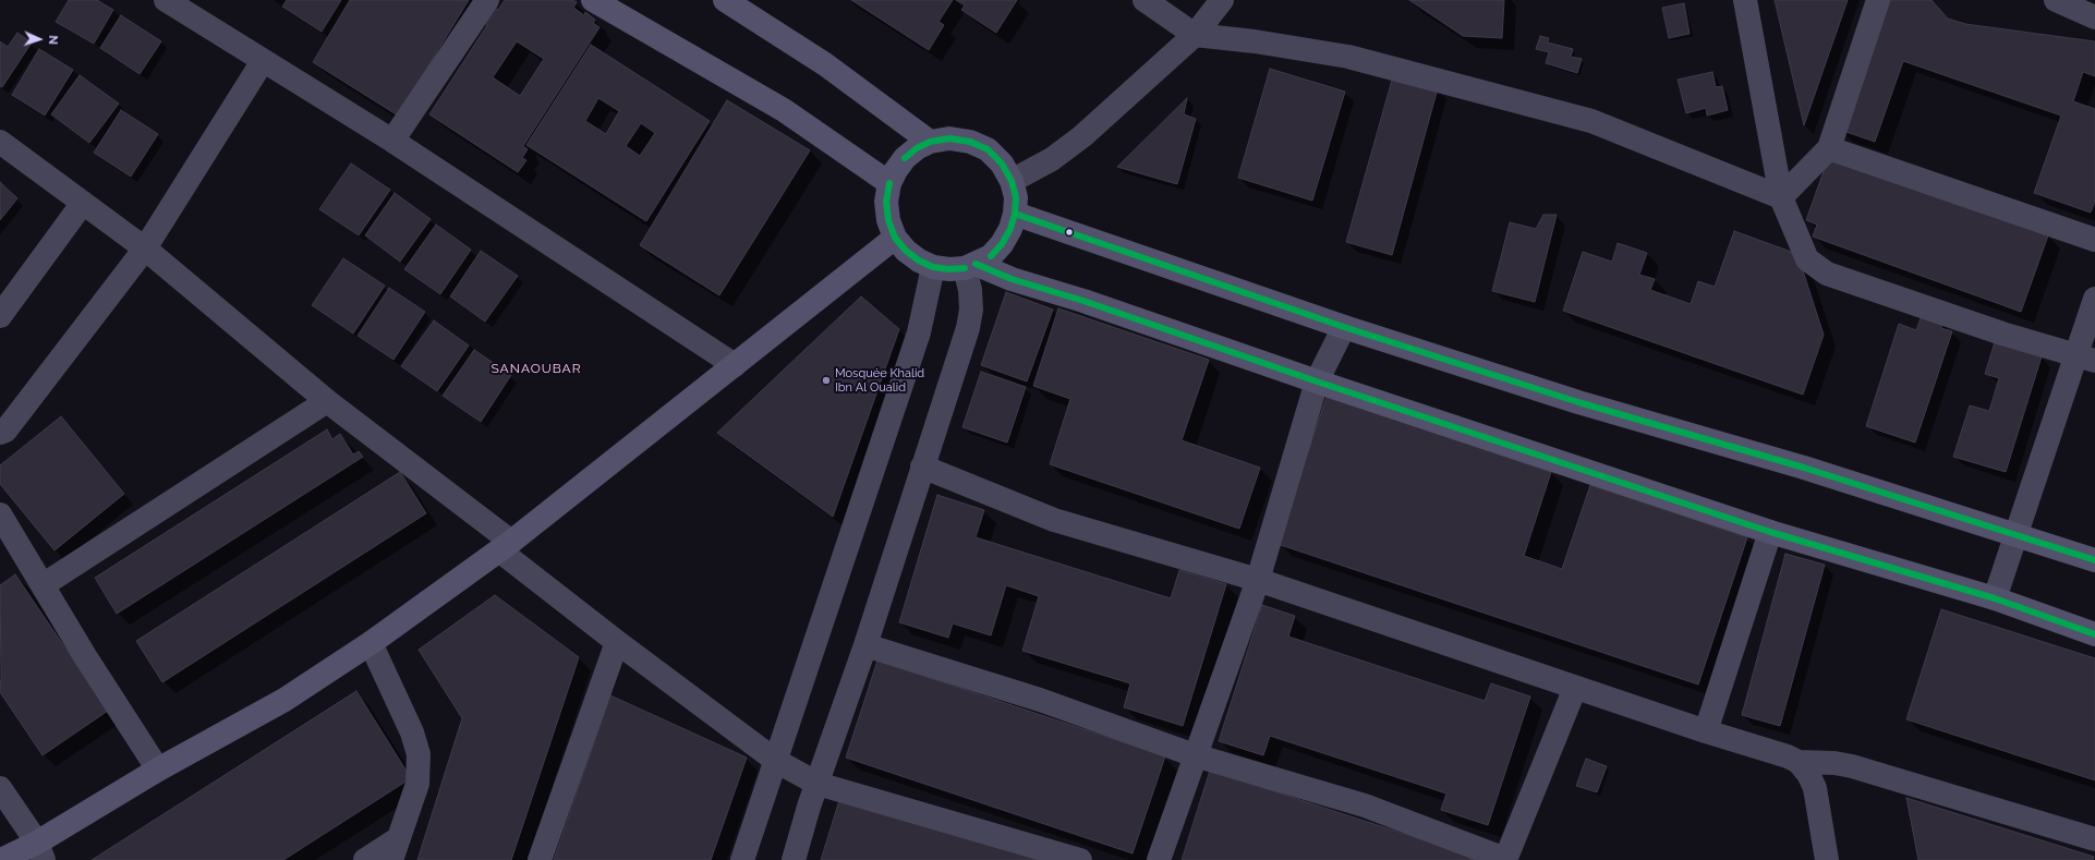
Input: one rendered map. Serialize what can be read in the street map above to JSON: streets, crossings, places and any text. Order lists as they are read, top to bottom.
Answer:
{
  "districts": ["SANAOUBAR"],
  "places": ["Mosquée Khalid Ibn Al Oualid"],
  "north": "right"
}
